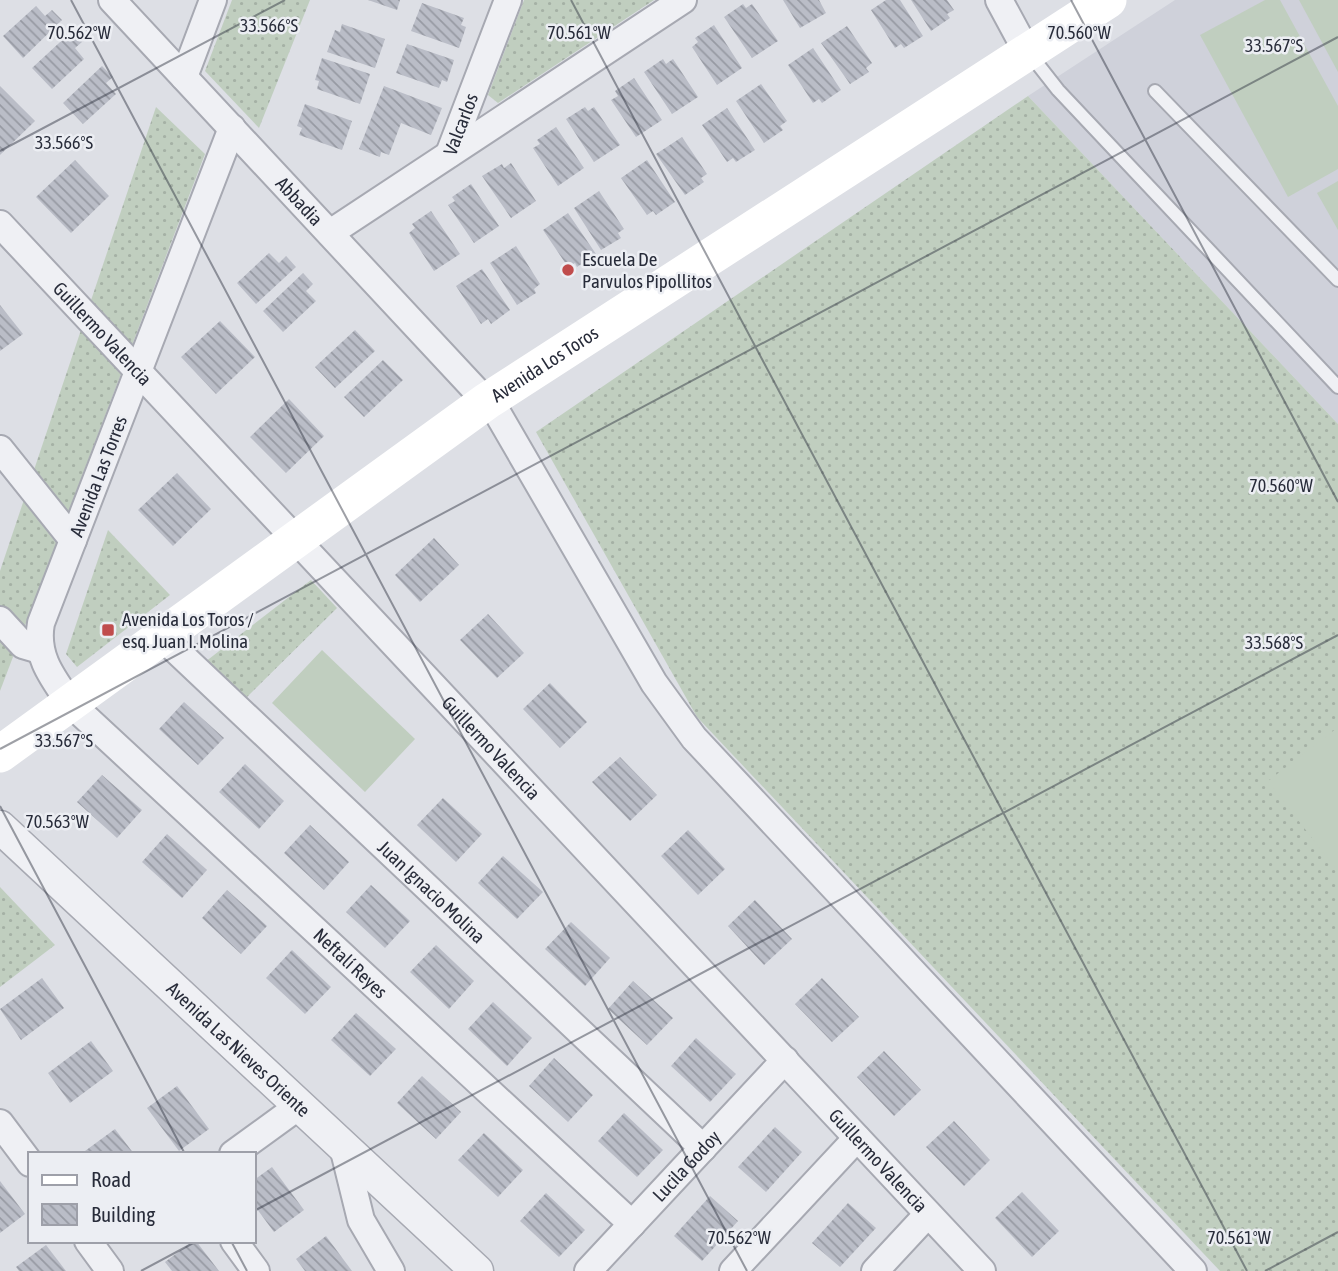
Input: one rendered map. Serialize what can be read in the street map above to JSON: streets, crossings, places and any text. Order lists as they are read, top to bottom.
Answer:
{
  "streets": {
    "main road": ["Avenida Los Toros"],
    "street": [
      "Valcarlos",
      "Abbadia",
      "Guillermo Valencia",
      "Avenida Las Torres",
      "Juan Ignacio Molina",
      "Neftalí Reyes",
      "Avenida Las Nieves Oriente",
      "Lucila Godoy"
    ]
  },
  "crossings": [
    ["Valcarlos", "Abbadia"],
    ["Abbadia", "Avenida Los Toros"],
    ["Abbadia", "Avenida Las Torres"],
    ["Guillermo Valencia", "Avenida Los Toros"],
    ["Guillermo Valencia", "Avenida Las Torres"],
    ["Guillermo Valencia", "Lucila Godoy"],
    ["Avenida Los Toros", "Juan Ignacio Molina"],
    ["Avenida Los Toros", "Neftalí Reyes"],
    ["Juan Ignacio Molina", "Lucila Godoy"],
    ["Neftalí Reyes", "Lucila Godoy"]
  ],
  "places": {
    "other": ["Escuela De Parvulos Pipollitos"],
    "transit": ["Avenida Los Toros / esq. Juan I. Molina"]
  },
  "legend": ["Road", "Building"],
  "coordinates": [
    "33.566°S",
    "70.562°W",
    "70.561°W",
    "70.560°W",
    "33.567°S",
    "33.568°S",
    "70.563°W"
  ]
}
